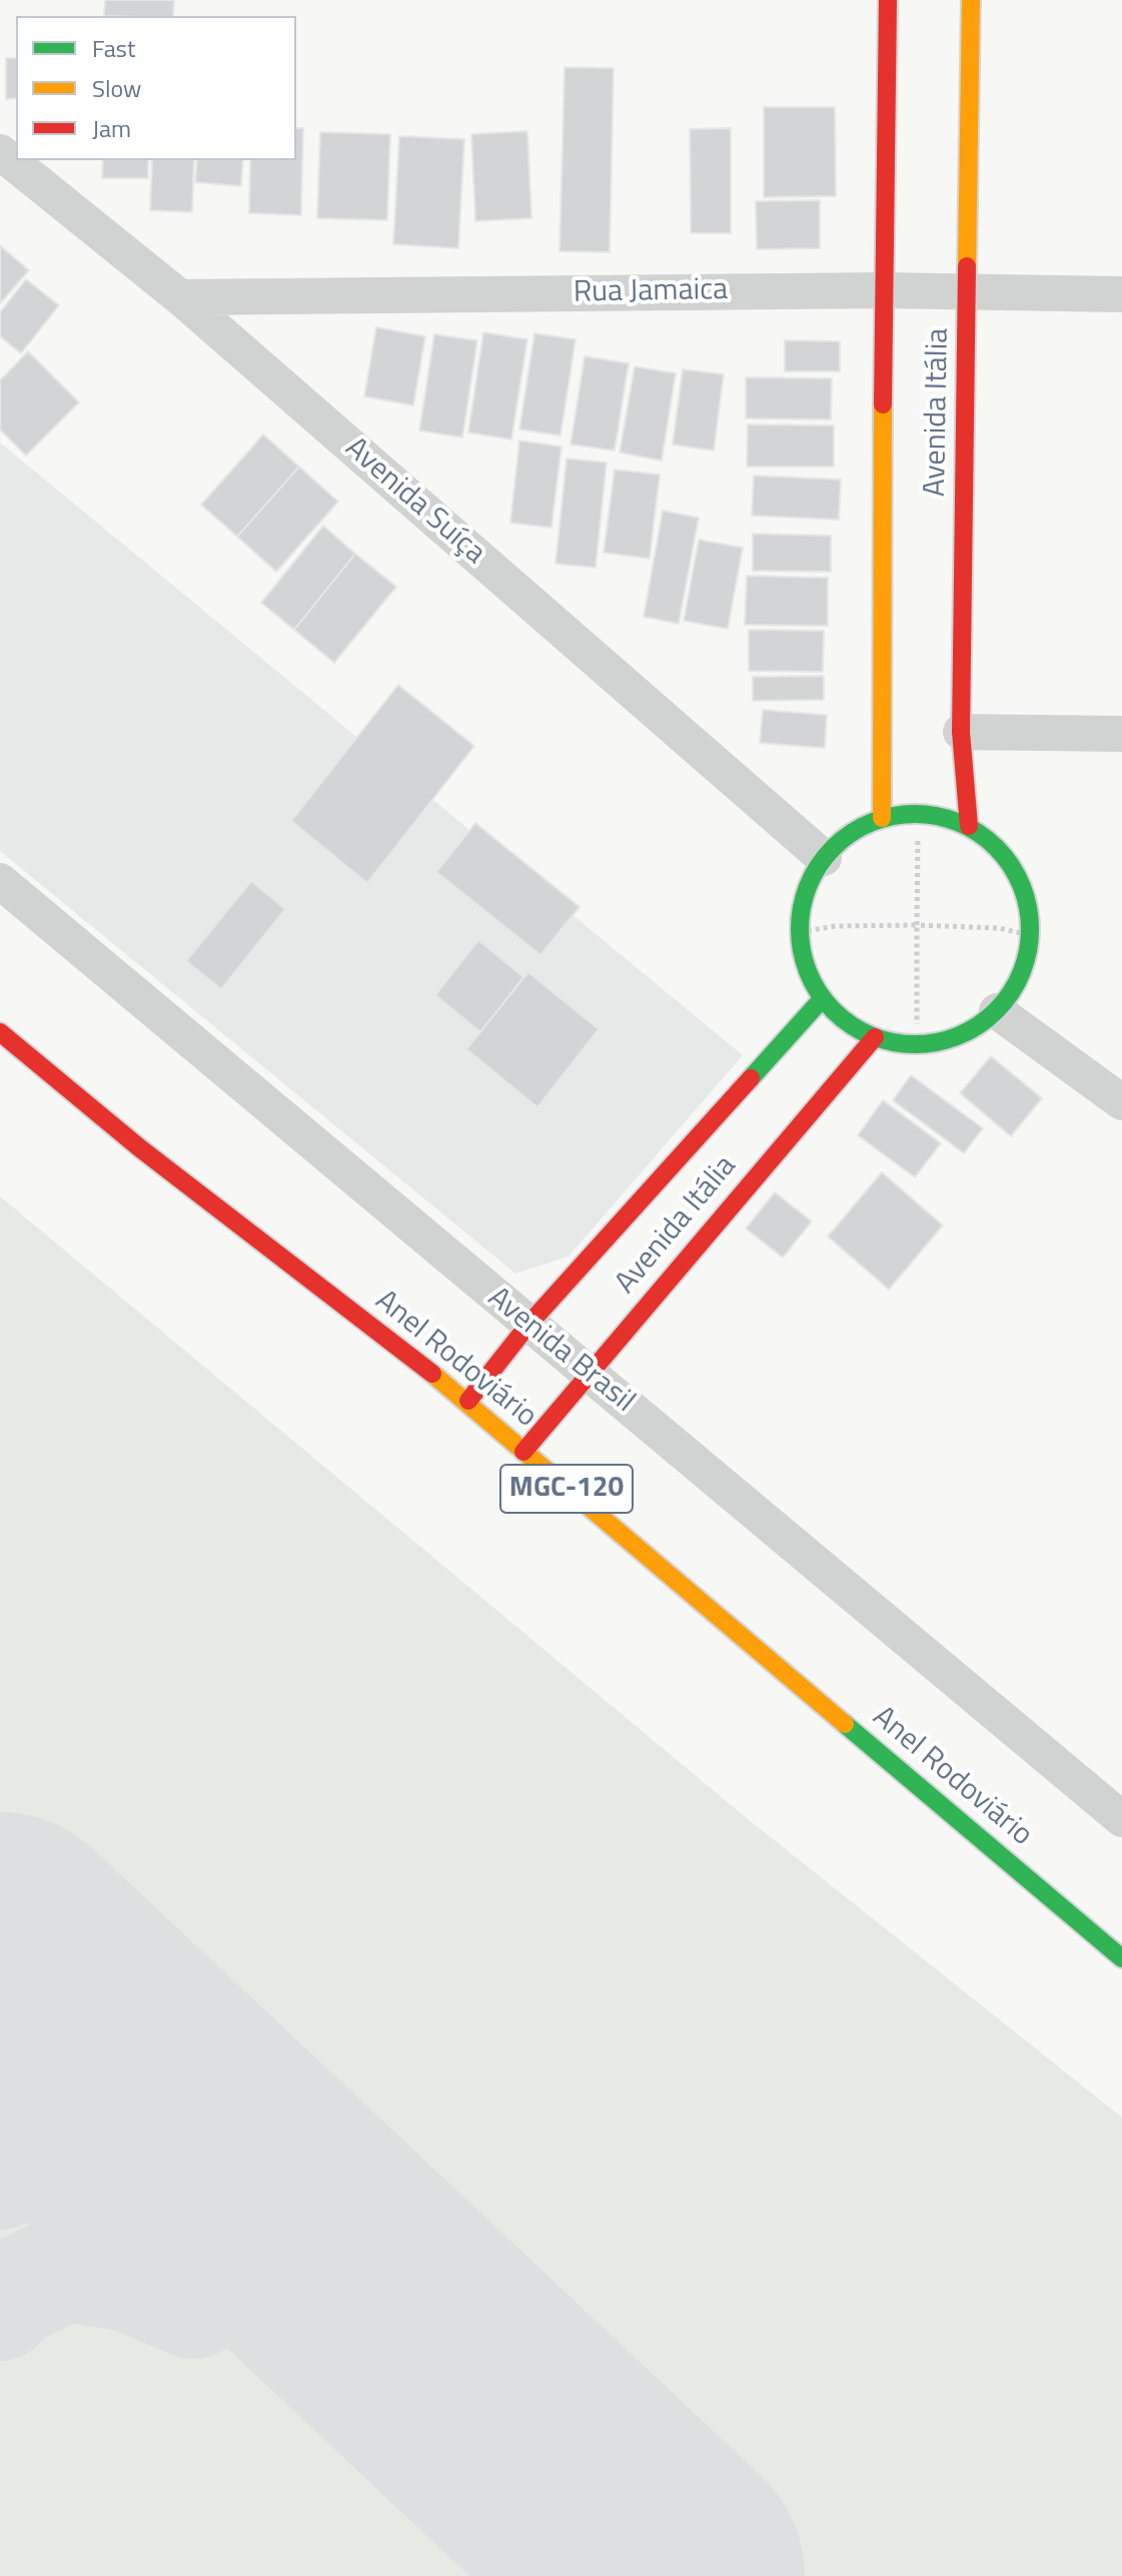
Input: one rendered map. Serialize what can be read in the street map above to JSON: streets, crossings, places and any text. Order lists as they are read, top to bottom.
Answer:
{
  "streets": {
    "street": [
      "Rua Jamaica",
      "Avenida Itália",
      "Avenida Suíça",
      "Avenida Brasil",
      "Anel Rodoviário",
      "MGC-120"
    ]
  },
  "crossings": [
    ["Rua Jamaica", "Avenida Itália"],
    ["Rua Jamaica", "Avenida Suíça"],
    ["Avenida Itália", "Avenida Brasil"],
    ["Avenida Itália", "Anel Rodoviário"]
  ],
  "legend": ["Fast", "Slow", "Jam"]
}
